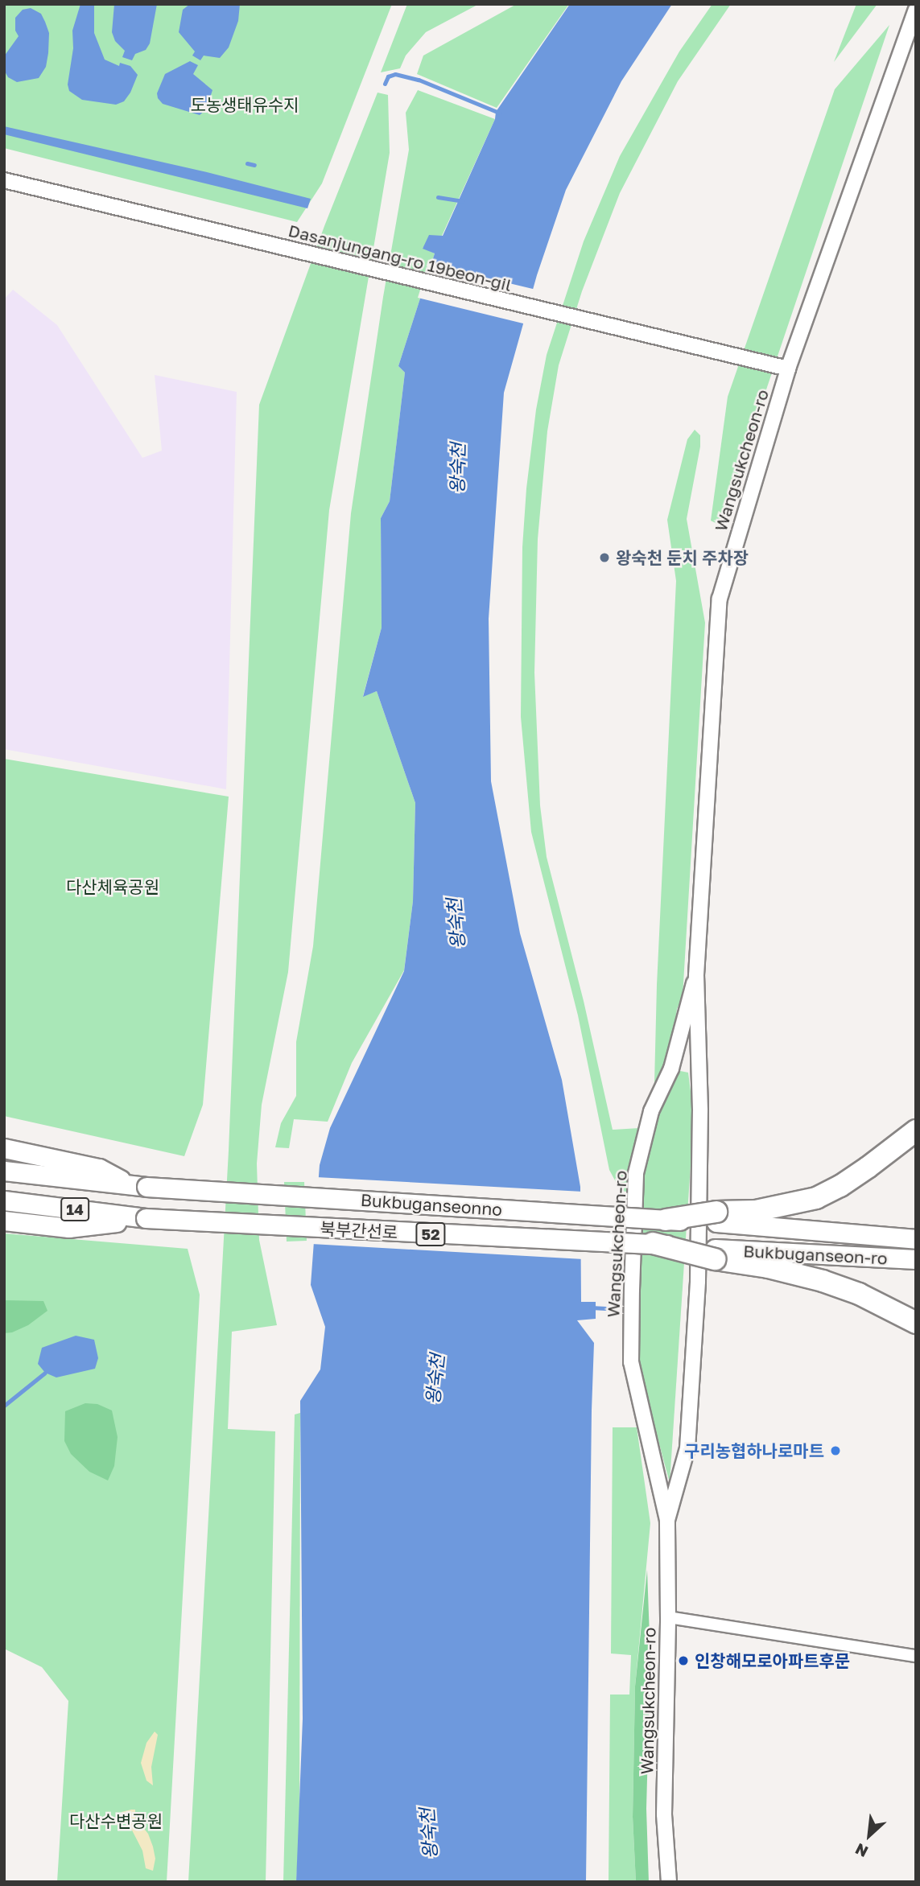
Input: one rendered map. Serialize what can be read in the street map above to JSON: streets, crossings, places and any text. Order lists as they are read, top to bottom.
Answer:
{
  "streets": {
    "highway": [
      "Bukbuganseonno",
      "14",
      "북부간선로",
      "52",
      "Bukbuganseon-ro"
    ],
    "street": ["Dasanjungang-ro 19beon-gil", "Wangsukcheon-ro"]
  },
  "crossings": [
    ["Dasanjungang-ro 19beon-gil", "Wangsukcheon-ro"],
    ["Bukbuganseonno", "14"]
  ],
  "water": ["왕숙천"],
  "parks": ["도농생태유수지", "다산체육공원", "다산수변공원"],
  "places": ["왕숙천 둔치 주차장", "구리농협하나로마트", "인창해모로아파트후문"],
  "north": "bottom left"
}
